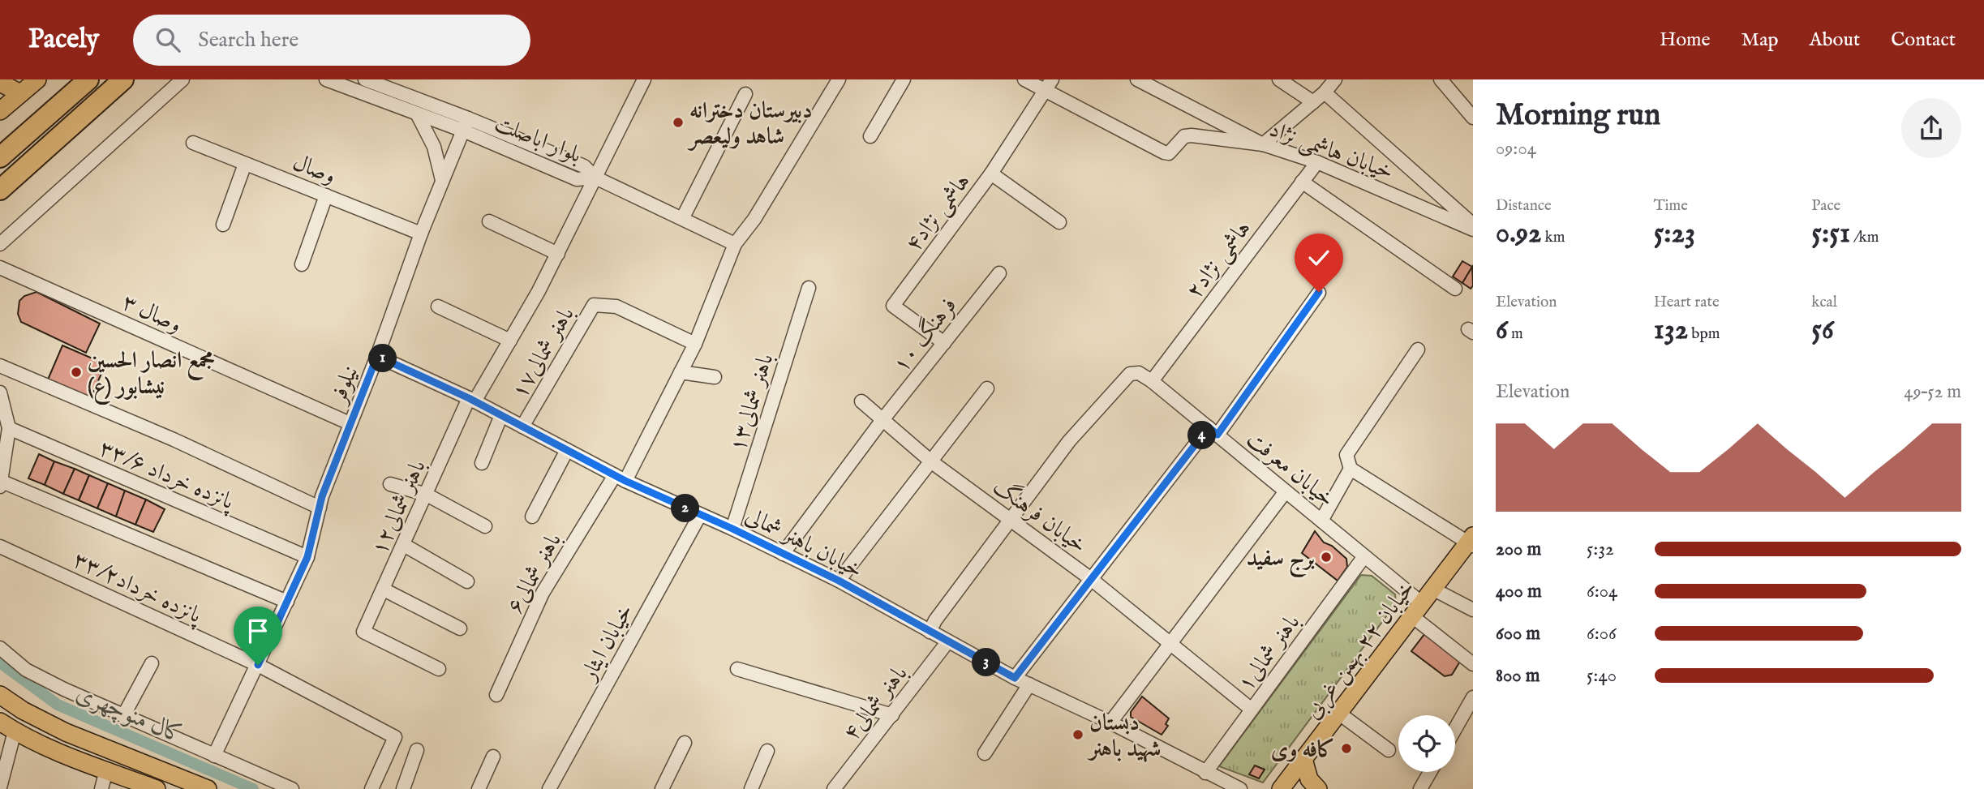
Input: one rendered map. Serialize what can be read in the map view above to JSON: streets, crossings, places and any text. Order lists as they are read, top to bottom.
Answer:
{
  "streets": {
    "main road": ["خیابان ۲۲ بهمن غربی"],
    "street": [
      "بلوار اباصلت",
      "خیابان هاشمی نژاد",
      "وصال",
      "هاشمی نژاد۴",
      "هاشمی نژاد۲",
      "وصال ۳",
      "فرهنگ ۱۰",
      "باهنر شمالی۱۷",
      "نیلوفر",
      "باهنر شمالی۱۳",
      "خیابان معرفت",
      "پانزده خرداد ۳۳/۶",
      "باهنر شمالی۱۲",
      "خیابان فرهنگ",
      "خیابان باهنر شمالی",
      "باهنر شمالی۶",
      "پانزده خرداد۳۳/۲",
      "خیابان ایثار",
      "باهنر شمالی۱",
      "باهنر شمالی۴"
    ]
  },
  "crossings": [
    ["بلوار اباصلت", "نیلوفر"],
    ["بلوار اباصلت", "باهنر شمالی۱۲"],
    ["بلوار اباصلت", "باهنر شمالی۶"],
    ["خیابان هاشمی نژاد", "هاشمی نژاد۴"],
    ["خیابان هاشمی نژاد", "هاشمی نژاد۲"],
    ["وصال", "نیلوفر"],
    ["هاشمی نژاد۴", "فرهنگ ۱۰"],
    ["هاشمی نژاد۲", "خیابان معرفت"],
    ["وصال ۳", "نیلوفر"],
    ["فرهنگ ۱۰", "خیابان فرهنگ"],
    ["فرهنگ ۱۰", "خیابان باهنر شمالی"],
    ["باهنر شمالی۱۷", "خیابان باهنر شمالی"],
    ["باهنر شمالی۱۷", "باهنر شمالی۶"],
    ["نیلوفر", "پانزده خرداد ۳۳/۶"],
    ["نیلوفر", "خیابان باهنر شمالی"],
    ["نیلوفر", "پانزده خرداد۳۳/۲"],
    ["باهنر شمالی۱۳", "خیابان باهنر شمالی"],
    ["خیابان معرفت", "خیابان فرهنگ"],
    ["خیابان معرفت", "خیابان ۲۲ بهمن غربی"],
    ["خیابان معرفت", "باهنر شمالی۱"],
    ["باهنر شمالی۱۲", "خیابان باهنر شمالی"],
    ["خیابان فرهنگ", "باهنر شمالی۱"],
    ["خیابان باهنر شمالی", "باهنر شمالی۶"],
    ["خیابان باهنر شمالی", "خیابان ایثار"],
    ["خیابان باهنر شمالی", "باهنر شمالی۱"],
    ["خیابان باهنر شمالی", "باهنر شمالی۴"]
  ],
  "water": ["کال منوچهری"],
  "places": [
    "دبیرستان دخترانه شاهد ولیعصر",
    "مجمع انصار الحسین (ع) نیشابور",
    "برج سفید",
    "دبستان شهید باهنر",
    "کافه وی"
  ],
  "page": {
    "header": "Pacely",
    "search": "Search here",
    "nav": [
      "Home",
      "Map",
      "About",
      "Contact"
    ],
    "heading": ["Morning run", "09:04"],
    "stats": [
      ["Distance", "0.92 km"],
      ["Time", "5:23"],
      ["Pace", "5:51 /km"],
      ["Elevation", "6 m"],
      ["Heart rate", "132 bpm"],
      ["kcal", "56"]
    ],
    "pins": [
      "1",
      "4",
      "2",
      "3"
    ],
    "chart": ["Elevation", "49–52 m"],
    "list": [
      {
        "name": "200 m",
        "note": "5:32"
      },
      {
        "name": "400 m",
        "note": "6:04"
      },
      {
        "name": "600 m",
        "note": "6:06"
      },
      {
        "name": "800 m",
        "note": "5:40"
      }
    ]
  }
}
